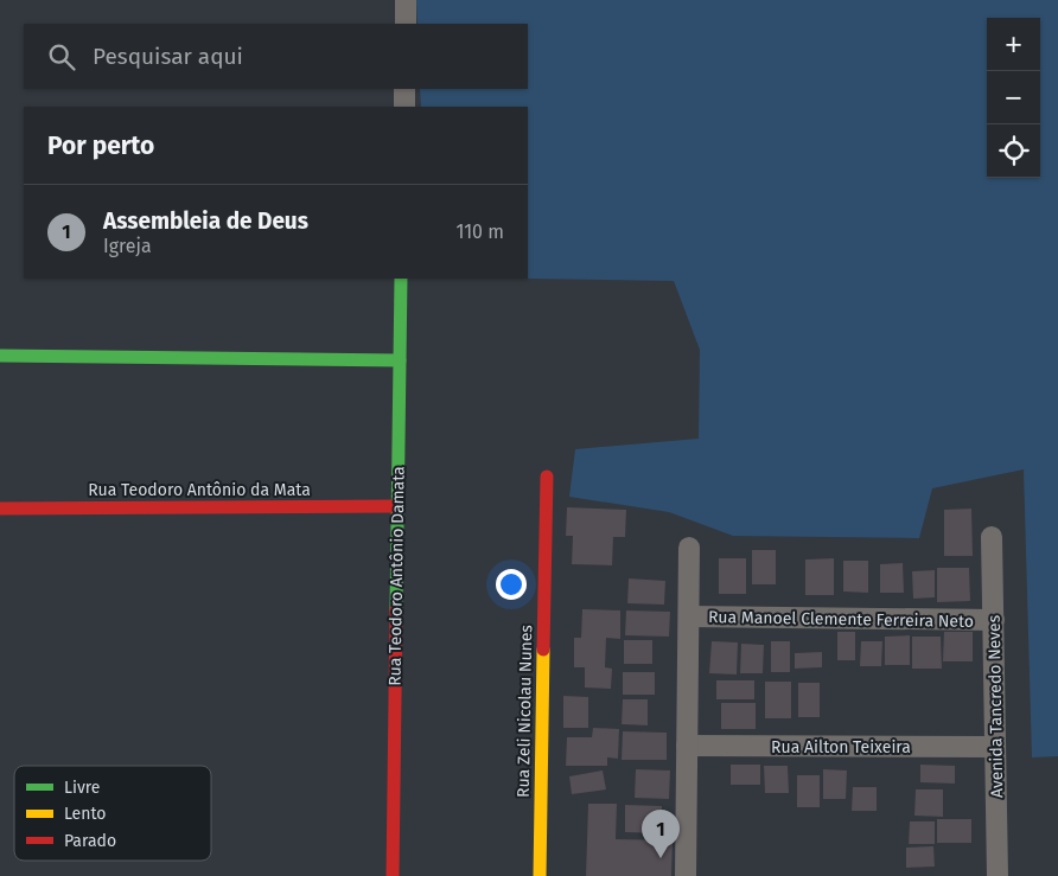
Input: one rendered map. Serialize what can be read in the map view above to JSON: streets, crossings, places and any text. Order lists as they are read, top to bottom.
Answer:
{
  "streets": {
    "street": [
      "Rua Teodoro Antônio da Mata",
      "Rua Teodoro Antônio Damata",
      "Rua Manoel Clemente Ferreira Neto",
      "Avenida Tancredo Neves",
      "Rua Zeli Nicolau Nunes",
      "Rua Ailton Teixeira"
    ]
  },
  "crossings": [
    ["Rua Teodoro Antônio da Mata", "Rua Teodoro Antônio Damata"],
    ["Rua Manoel Clemente Ferreira Neto", "Avenida Tancredo Neves"],
    ["Avenida Tancredo Neves", "Rua Ailton Teixeira"]
  ],
  "legend": ["Livre", "Lento", "Parado"],
  "page": {
    "map_buttons": ["+", "−"],
    "search": "Pesquisar aqui",
    "heading": "Por perto",
    "list": [
      {
        "mark": "1",
        "name": "Assembleia de Deus",
        "note": "Igreja",
        "value": "110 m"
      }
    ],
    "pins": "1"
  }
}
